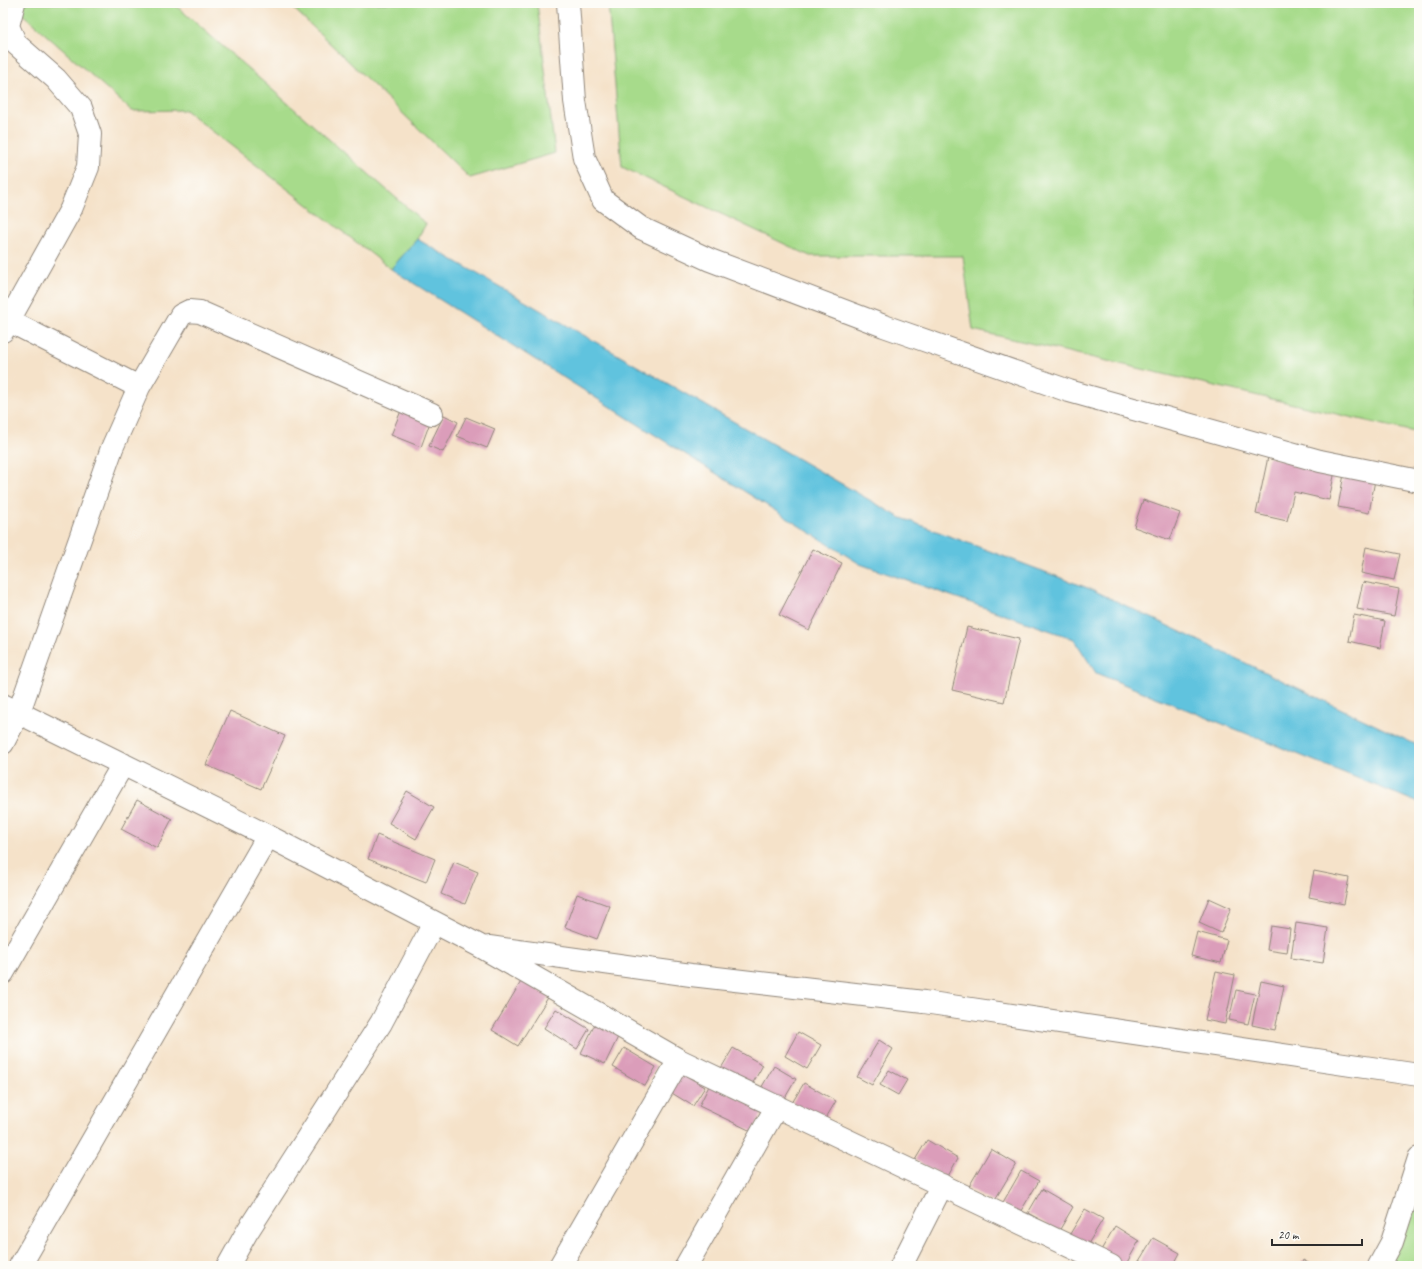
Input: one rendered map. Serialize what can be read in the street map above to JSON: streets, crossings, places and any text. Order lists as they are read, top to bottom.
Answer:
{
  "scale_bar": "20 m"
}
